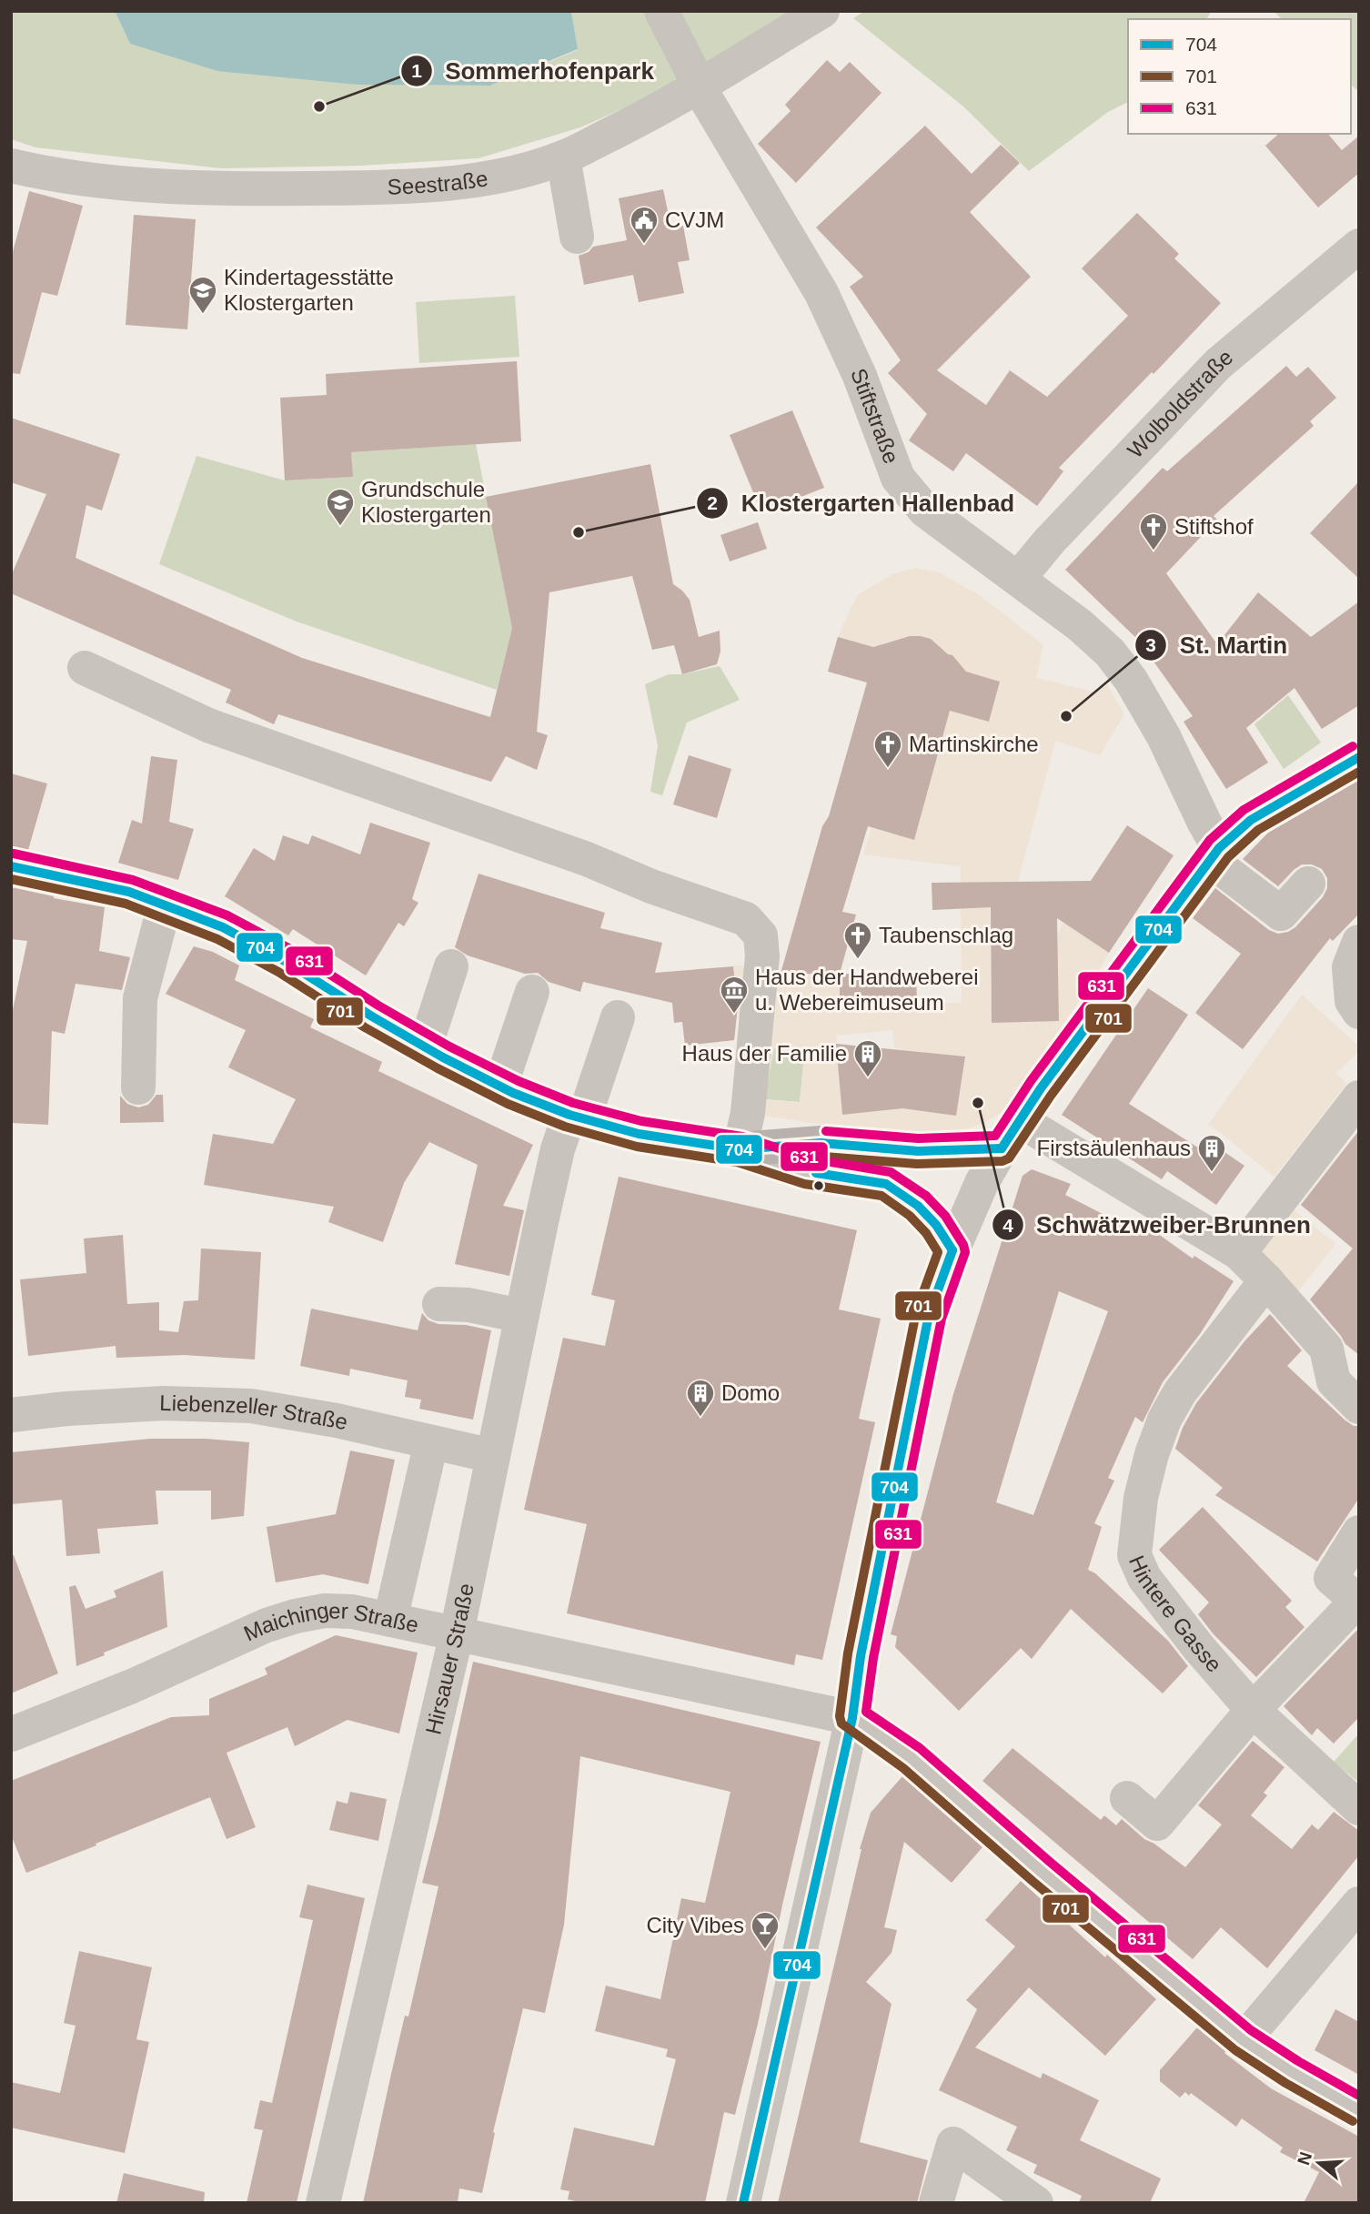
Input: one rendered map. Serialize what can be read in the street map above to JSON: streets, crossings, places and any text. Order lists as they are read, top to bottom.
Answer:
{
  "streets": {
    "street": [
      "Seestraße",
      "Wolboldstraße",
      "Stiftstraße",
      "Liebenzeller Straße",
      "Hintere Gasse",
      "Maichinger Straße",
      "Hirsauer Straße"
    ]
  },
  "crossings": [
    ["Seestraße", "Stiftstraße"],
    ["Wolboldstraße", "Stiftstraße"],
    ["Liebenzeller Straße", "Hirsauer Straße"],
    ["Maichinger Straße", "Hirsauer Straße"]
  ],
  "places": {
    "other": [
      "Sommerhofenpark",
      "Klostergarten Hallenbad",
      "St. Martin",
      "Schwätzweiber-Brunnen"
    ],
    "public building": ["CVJM"],
    "school or university": ["Kindertagesstätte Klostergarten", "Grundschule Klostergarten"],
    "church": ["Stiftshof", "Martinskirche", "Taubenschlag"],
    "museum": ["Haus der Handweberei u. Webereimuseum"],
    "building": ["Haus der Familie", "Firstsäulenhaus", "Domo"],
    "bar": ["City Vibes"]
  },
  "lines": ["transit line 631", "transit line 704", "transit line 701"],
  "legend": ["704", "701", "631"],
  "north": "left"
}
